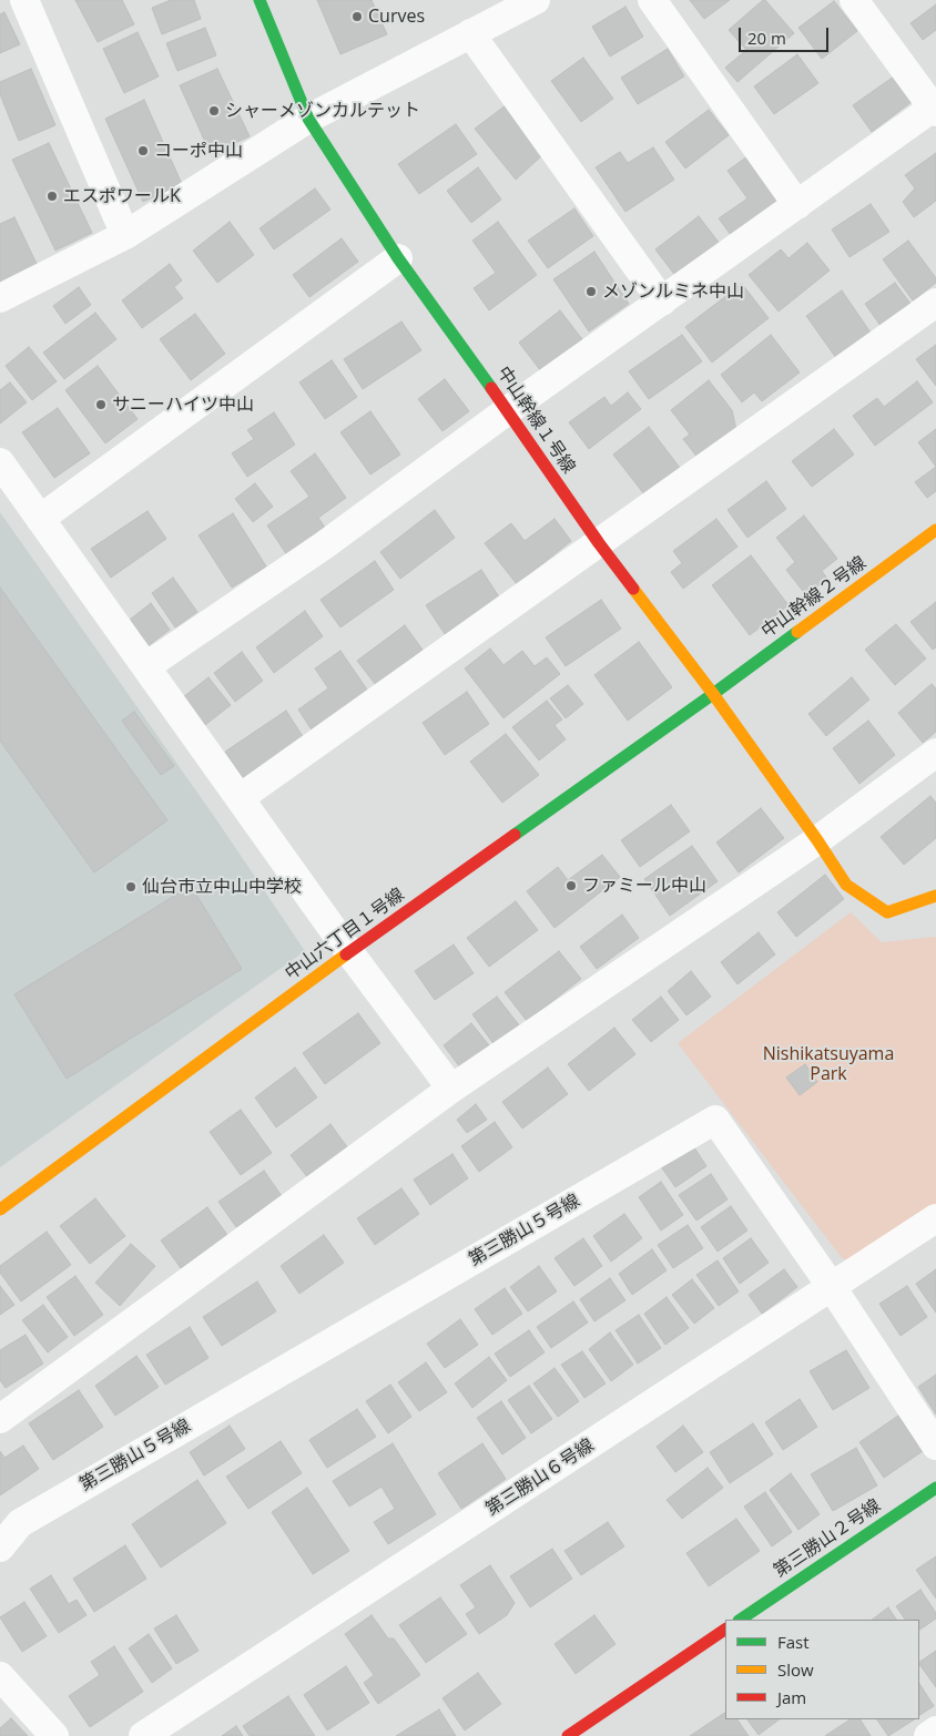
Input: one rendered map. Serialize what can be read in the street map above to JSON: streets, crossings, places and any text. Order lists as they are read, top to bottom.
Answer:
{
  "streets": {
    "street": [
      "中山幹線１号線",
      "中山幹線２号線",
      "中山六丁目１号線",
      "第三勝山５号線",
      "第三勝山６号線",
      "第三勝山２号線"
    ]
  },
  "crossings": [
    ["中山幹線１号線", "中山幹線２号線"],
    ["中山幹線１号線", "中山六丁目１号線"],
    ["中山幹線２号線", "中山六丁目１号線"],
    ["第三勝山５号線", "第三勝山６号線"]
  ],
  "parks": ["Nishikatsuyama Park"],
  "places": [
    "Curves",
    "シャーメゾンカルテット",
    "コーポ中山",
    "エスポワールK",
    "メゾンルミネ中山",
    "サニーハイツ中山",
    "ファミール中山",
    "仙台市立中山中学校"
  ],
  "legend": ["Fast", "Slow", "Jam"],
  "scale_bar": "20 m"
}
